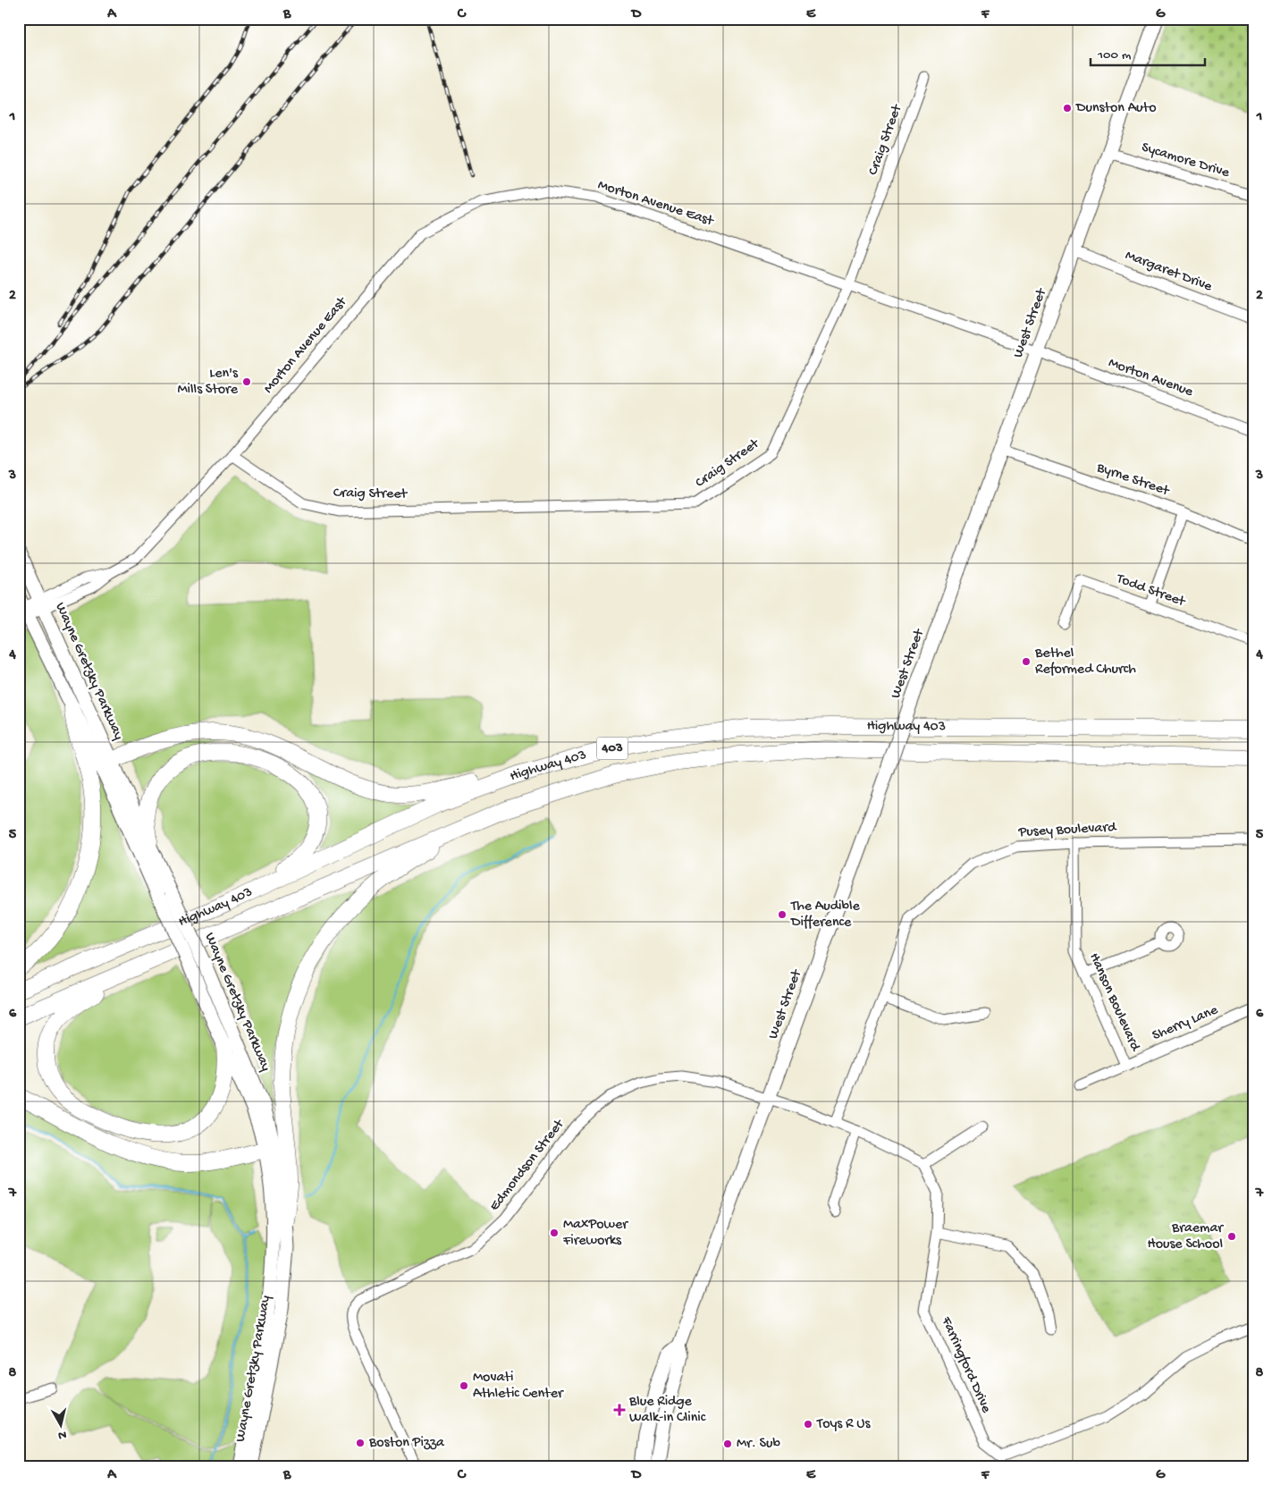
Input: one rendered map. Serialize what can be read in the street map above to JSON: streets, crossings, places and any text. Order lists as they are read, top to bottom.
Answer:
{
  "streets": {
    "highway": ["Highway 403", "403"],
    "main road": ["West Street", "Wayne Gretzky Parkway"],
    "street": [
      "Craig Street",
      "Sycamore Drive",
      "Morton Avenue East",
      "Margaret Drive",
      "Morton Avenue",
      "Byrne Street",
      "Todd Street",
      "Pusey Boulevard",
      "Hanson Boulevard",
      "Sherry Lane",
      "Edmondson Street",
      "Farringford Drive"
    ]
  },
  "crossings": [
    ["Craig Street", "Morton Avenue East"],
    ["Sycamore Drive", "West Street"],
    ["Morton Avenue East", "West Street"],
    ["Morton Avenue East", "Morton Avenue"],
    ["Morton Avenue East", "Wayne Gretzky Parkway"],
    ["Margaret Drive", "West Street"],
    ["West Street", "Morton Avenue"],
    ["West Street", "Byrne Street"],
    ["West Street", "Edmondson Street"],
    ["Pusey Boulevard", "Hanson Boulevard"],
    ["Hanson Boulevard", "Sherry Lane"]
  ],
  "places": {
    "other": [
      "Dunston Auto",
      "Len's Mills Store",
      "Bethel Reformed Church",
      "The Audible Difference",
      "MaxPower Fireworks",
      "Braemar House School",
      "Movati Athletic Center",
      "Toys R Us",
      "Boston Pizza",
      "Mr. Sub"
    ],
    "health": ["Blue Ridge Walk-in Clinic"]
  },
  "scale_bar": "100 m",
  "north": "bottom",
  "grid": {
    "columns": [
      "A",
      "B",
      "C",
      "D",
      "E",
      "F",
      "G"
    ],
    "rows": [
      "1",
      "2",
      "3",
      "4",
      "5",
      "6",
      "7",
      "8"
    ]
  }
}
